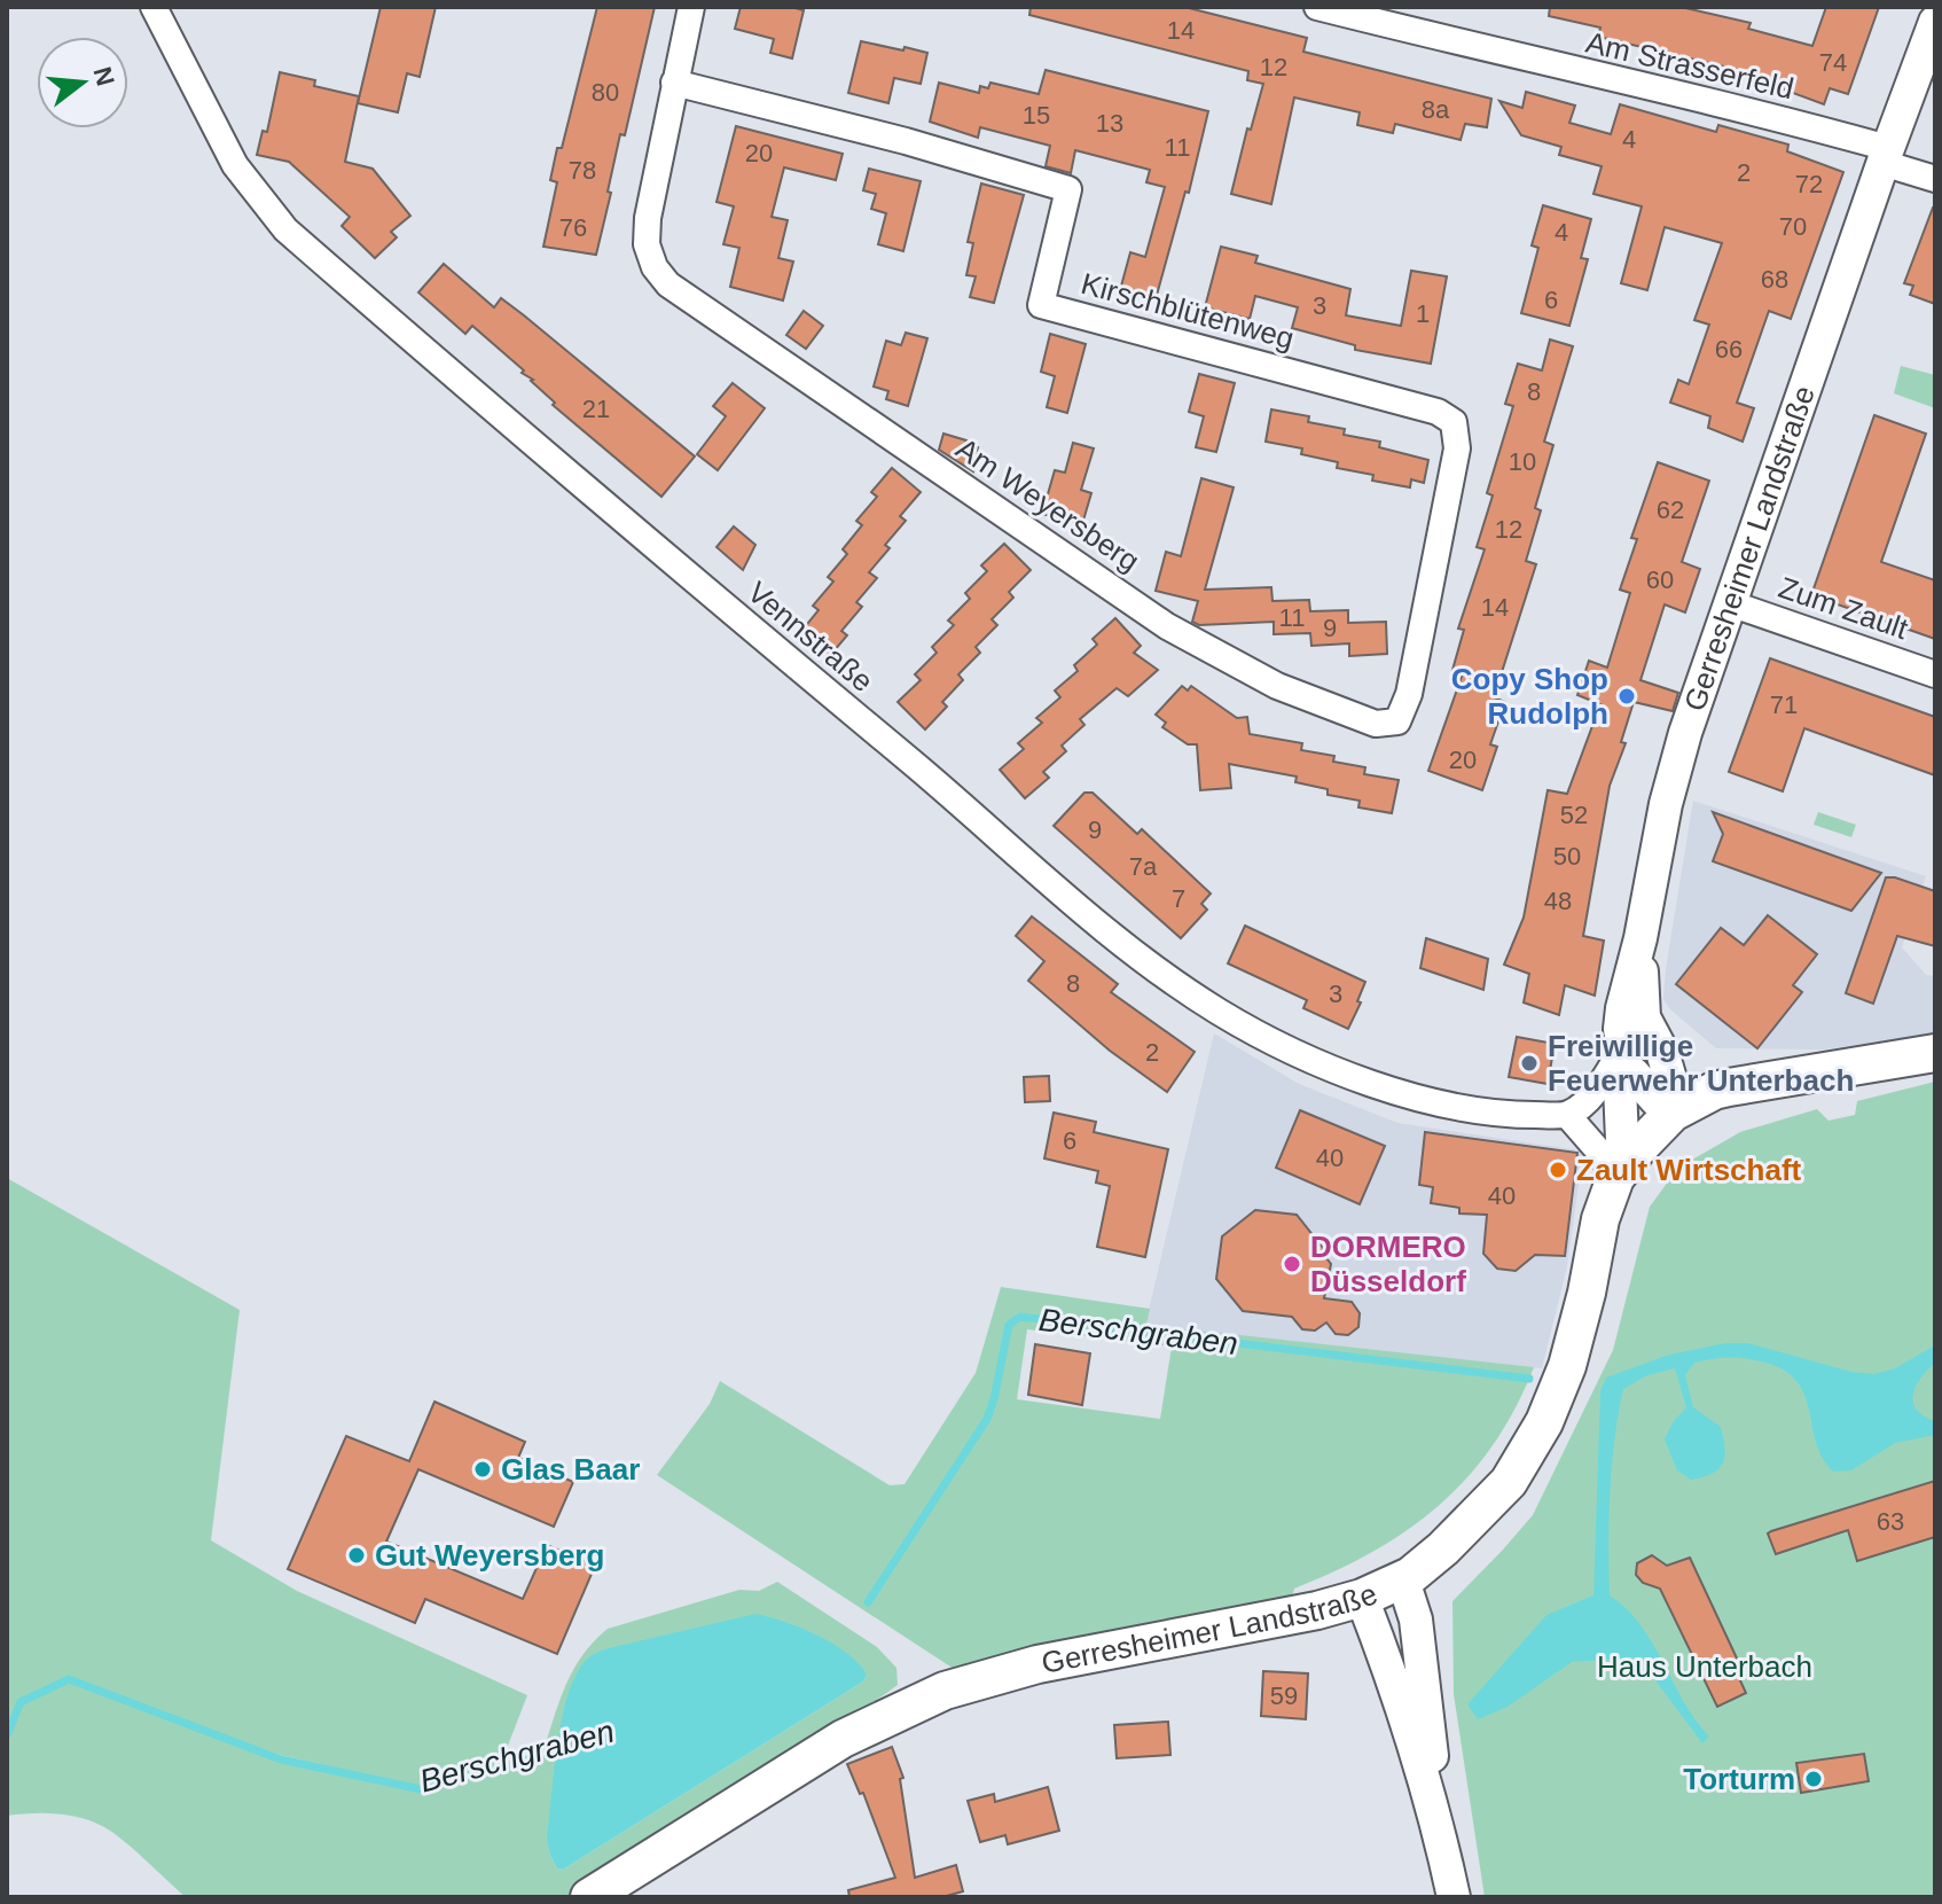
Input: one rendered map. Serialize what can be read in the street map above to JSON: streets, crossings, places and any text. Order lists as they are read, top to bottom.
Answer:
{
  "streets": {
    "main road": ["Gerresheimer Landstraße"],
    "street": [
      "Am Strasserfeld",
      "Kirschblütenweg",
      "Am Weyersberg",
      "Zum Zault",
      "Vennstraße"
    ]
  },
  "crossings": [
    ["Am Strasserfeld", "Gerresheimer Landstraße"],
    ["Kirschblütenweg", "Am Weyersberg"],
    ["Gerresheimer Landstraße", "Zum Zault"]
  ],
  "water": ["Berschgraben"],
  "parks": ["Haus Unterbach"],
  "places": [
    "Copy Shop Rudolph",
    "Freiwillige Feuerwehr Unterbach",
    "Zault Wirtschaft",
    "DORMERO Düsseldorf",
    "Glas Baar",
    "Gut Weyersberg",
    "Torturm"
  ],
  "house_numbers": [
    "14",
    "74",
    "12",
    "80",
    "8a",
    "15",
    "13",
    "4",
    "11",
    "20",
    "78",
    "2",
    "72",
    "70",
    "76",
    "4",
    "68",
    "6",
    "3",
    "1",
    "66",
    "8",
    "21",
    "10",
    "62",
    "12",
    "60",
    "14",
    "11",
    "9",
    "71",
    "20",
    "52",
    "9",
    "50",
    "7a",
    "7",
    "48",
    "8",
    "3",
    "2",
    "6",
    "40",
    "40",
    "63",
    "59"
  ],
  "north": "right"
}
